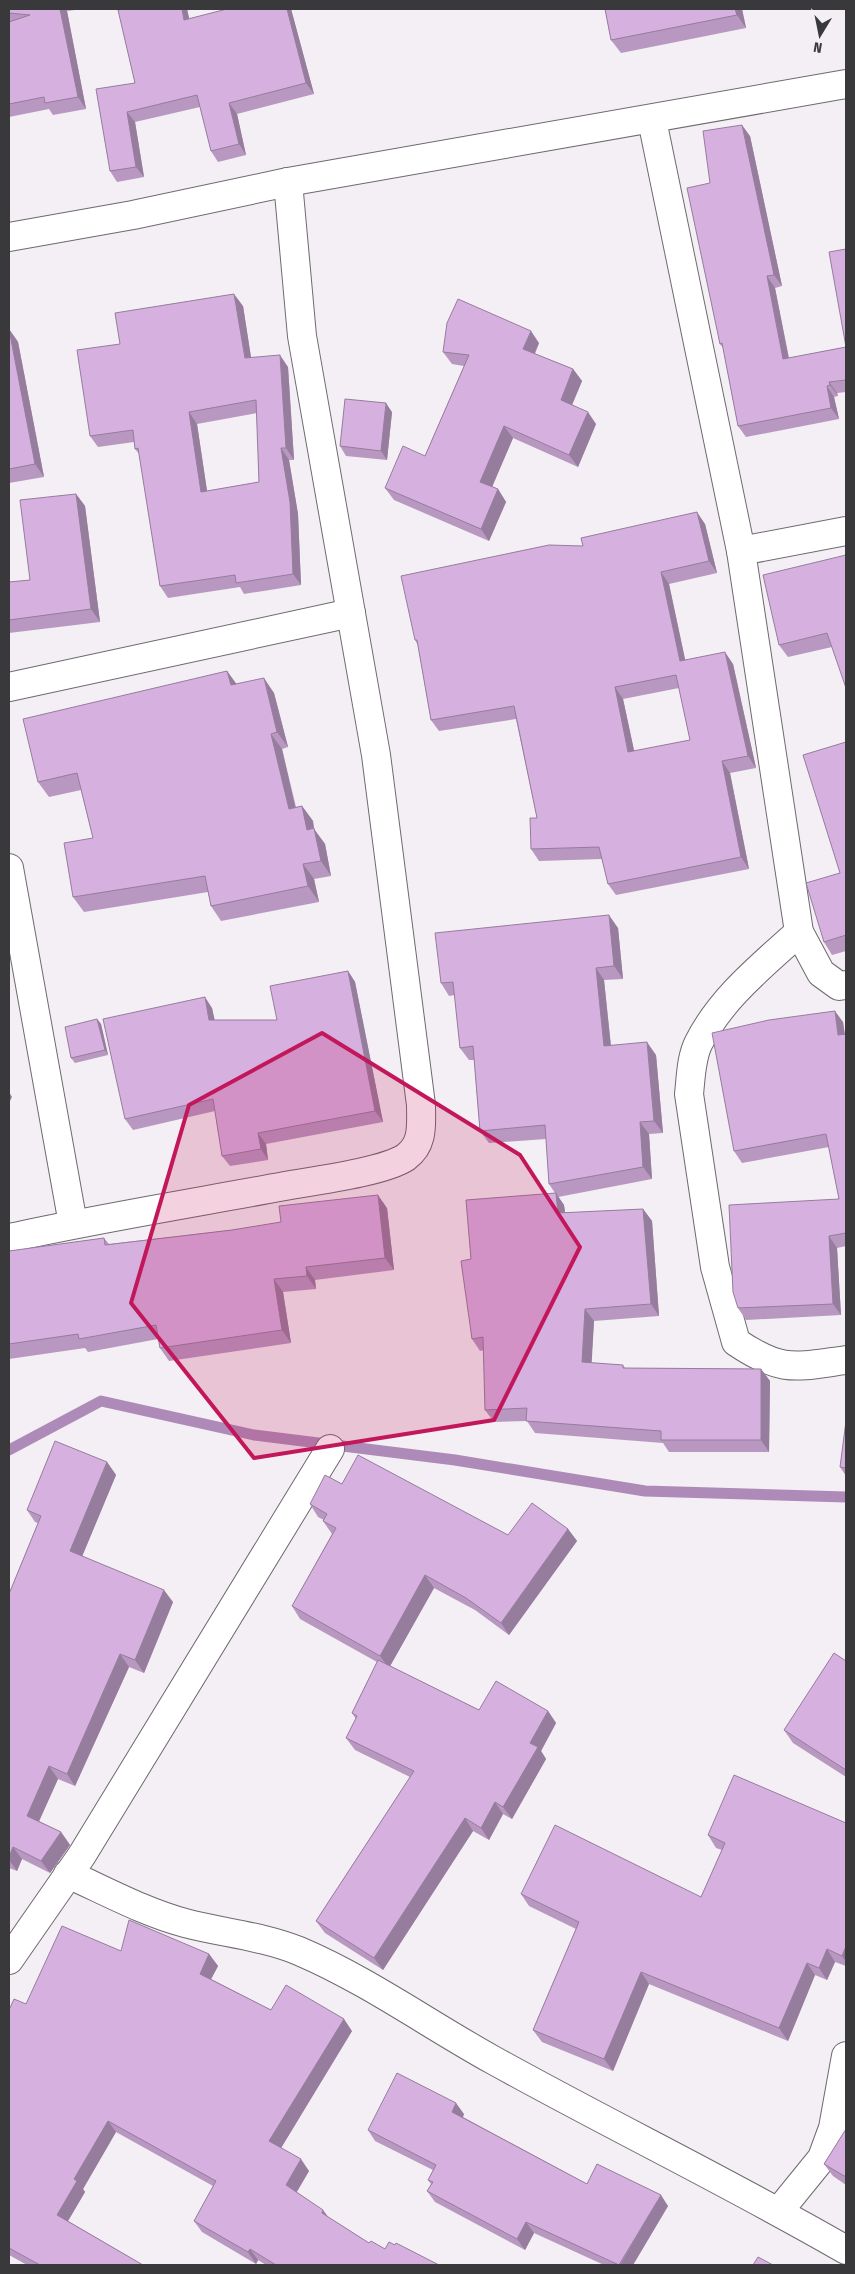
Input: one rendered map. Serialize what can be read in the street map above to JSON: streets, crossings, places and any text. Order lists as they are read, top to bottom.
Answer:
{
  "north": "bottom"
}
